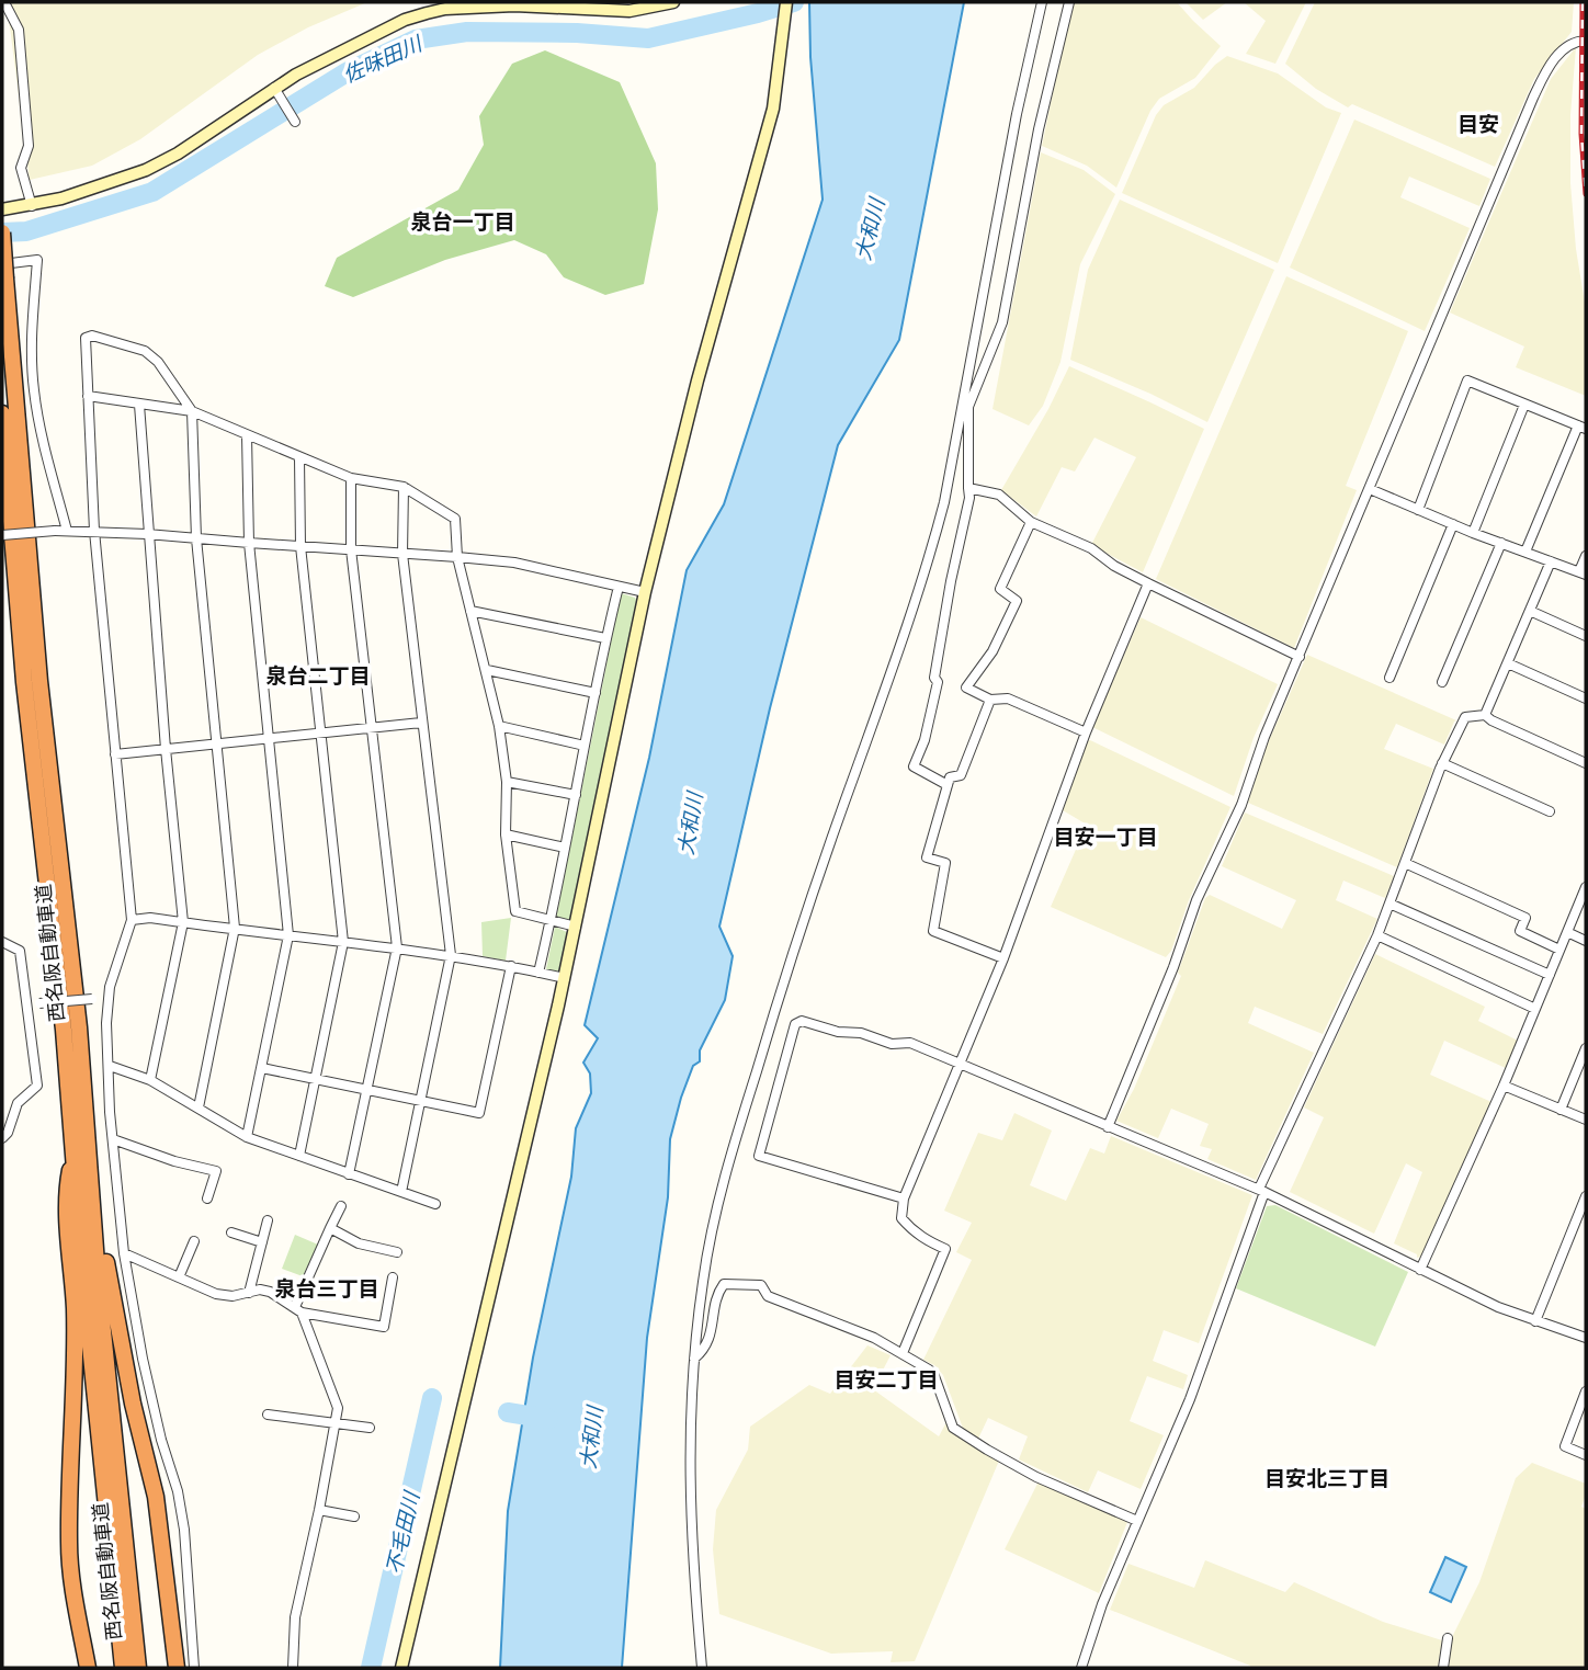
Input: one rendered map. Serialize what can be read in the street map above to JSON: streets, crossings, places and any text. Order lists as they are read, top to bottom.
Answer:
{
  "streets": {
    "highway": ["西名阪自動車道"]
  },
  "districts": [
    "目安",
    "泉台一丁目",
    "泉台二丁目",
    "目安一丁目",
    "泉台三丁目",
    "目安二丁目",
    "目安北三丁目"
  ],
  "water": ["佐味田川", "大和川", "不毛田川"]
}
